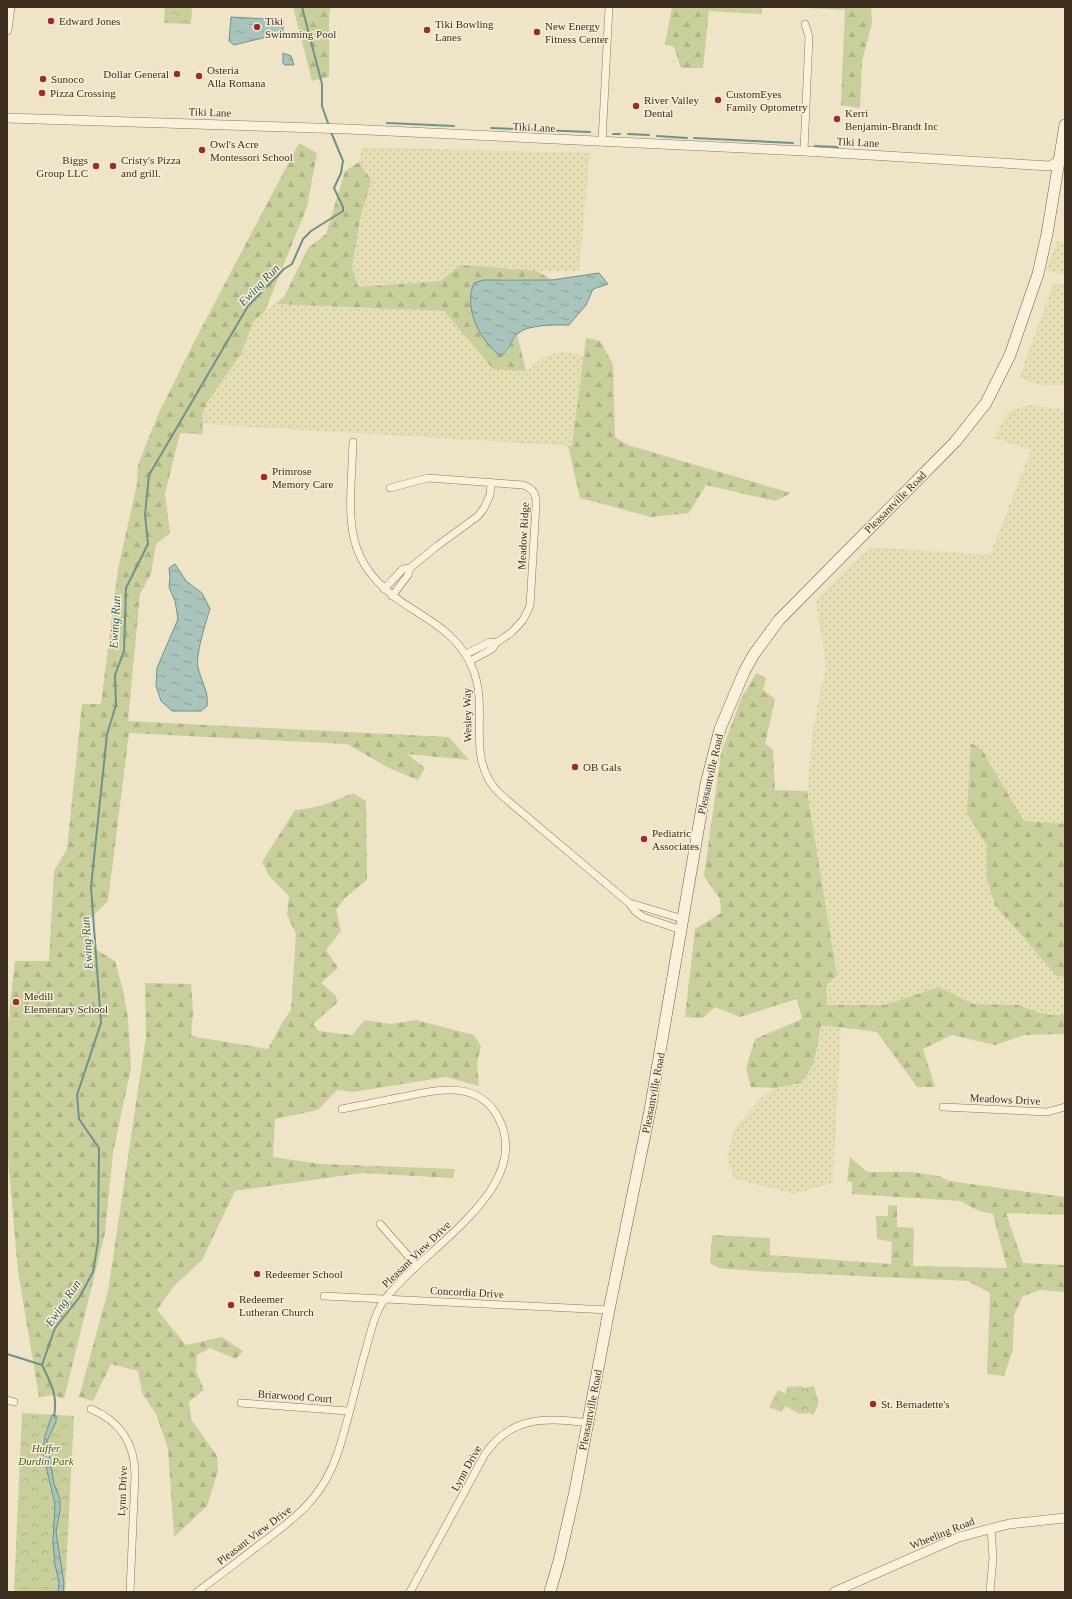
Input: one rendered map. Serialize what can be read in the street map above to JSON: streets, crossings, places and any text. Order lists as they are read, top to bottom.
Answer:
{
  "streets": {
    "main road": ["Pleasantville Road"],
    "street": [
      "Tiki Lane",
      "Meadow Ridge",
      "Wesley Way",
      "Meadows Drive",
      "Pleasant View Drive",
      "Concordia Drive",
      "Briarwood Court",
      "Lynn Drive",
      "Wheeling Road"
    ]
  },
  "crossings": [
    ["Tiki Lane", "Pleasantville Road"],
    ["Pleasantville Road", "Wesley Way"],
    ["Pleasantville Road", "Concordia Drive"],
    ["Pleasantville Road", "Lynn Drive"],
    ["Meadow Ridge", "Wesley Way"],
    ["Pleasant View Drive", "Concordia Drive"],
    ["Pleasant View Drive", "Briarwood Court"]
  ],
  "water": ["Ewing Run"],
  "parks": ["Huffer Durdin Park"],
  "places": [
    "Edward Jones",
    "Tiki Swimming Pool",
    "Tiki Bowling Lanes",
    "New Energy Fitness Center",
    "Dollar General",
    "Osteria Alla Romana",
    "Sunoco",
    "Pizza Crossing",
    "CustomEyes Family Optometry",
    "River Valley Dental",
    "Kerri Benjamin-Brandt Inc",
    "Owl's Acre Montessori School",
    "Biggs Group LLC",
    "Cristy's Pizza and grill.",
    "Primrose Memory Care",
    "OB Gals",
    "Pediatric Associates",
    "Medill Elementary School",
    "Redeemer School",
    "Redeemer Lutheran Church",
    "St. Bernadette's"
  ]
}
